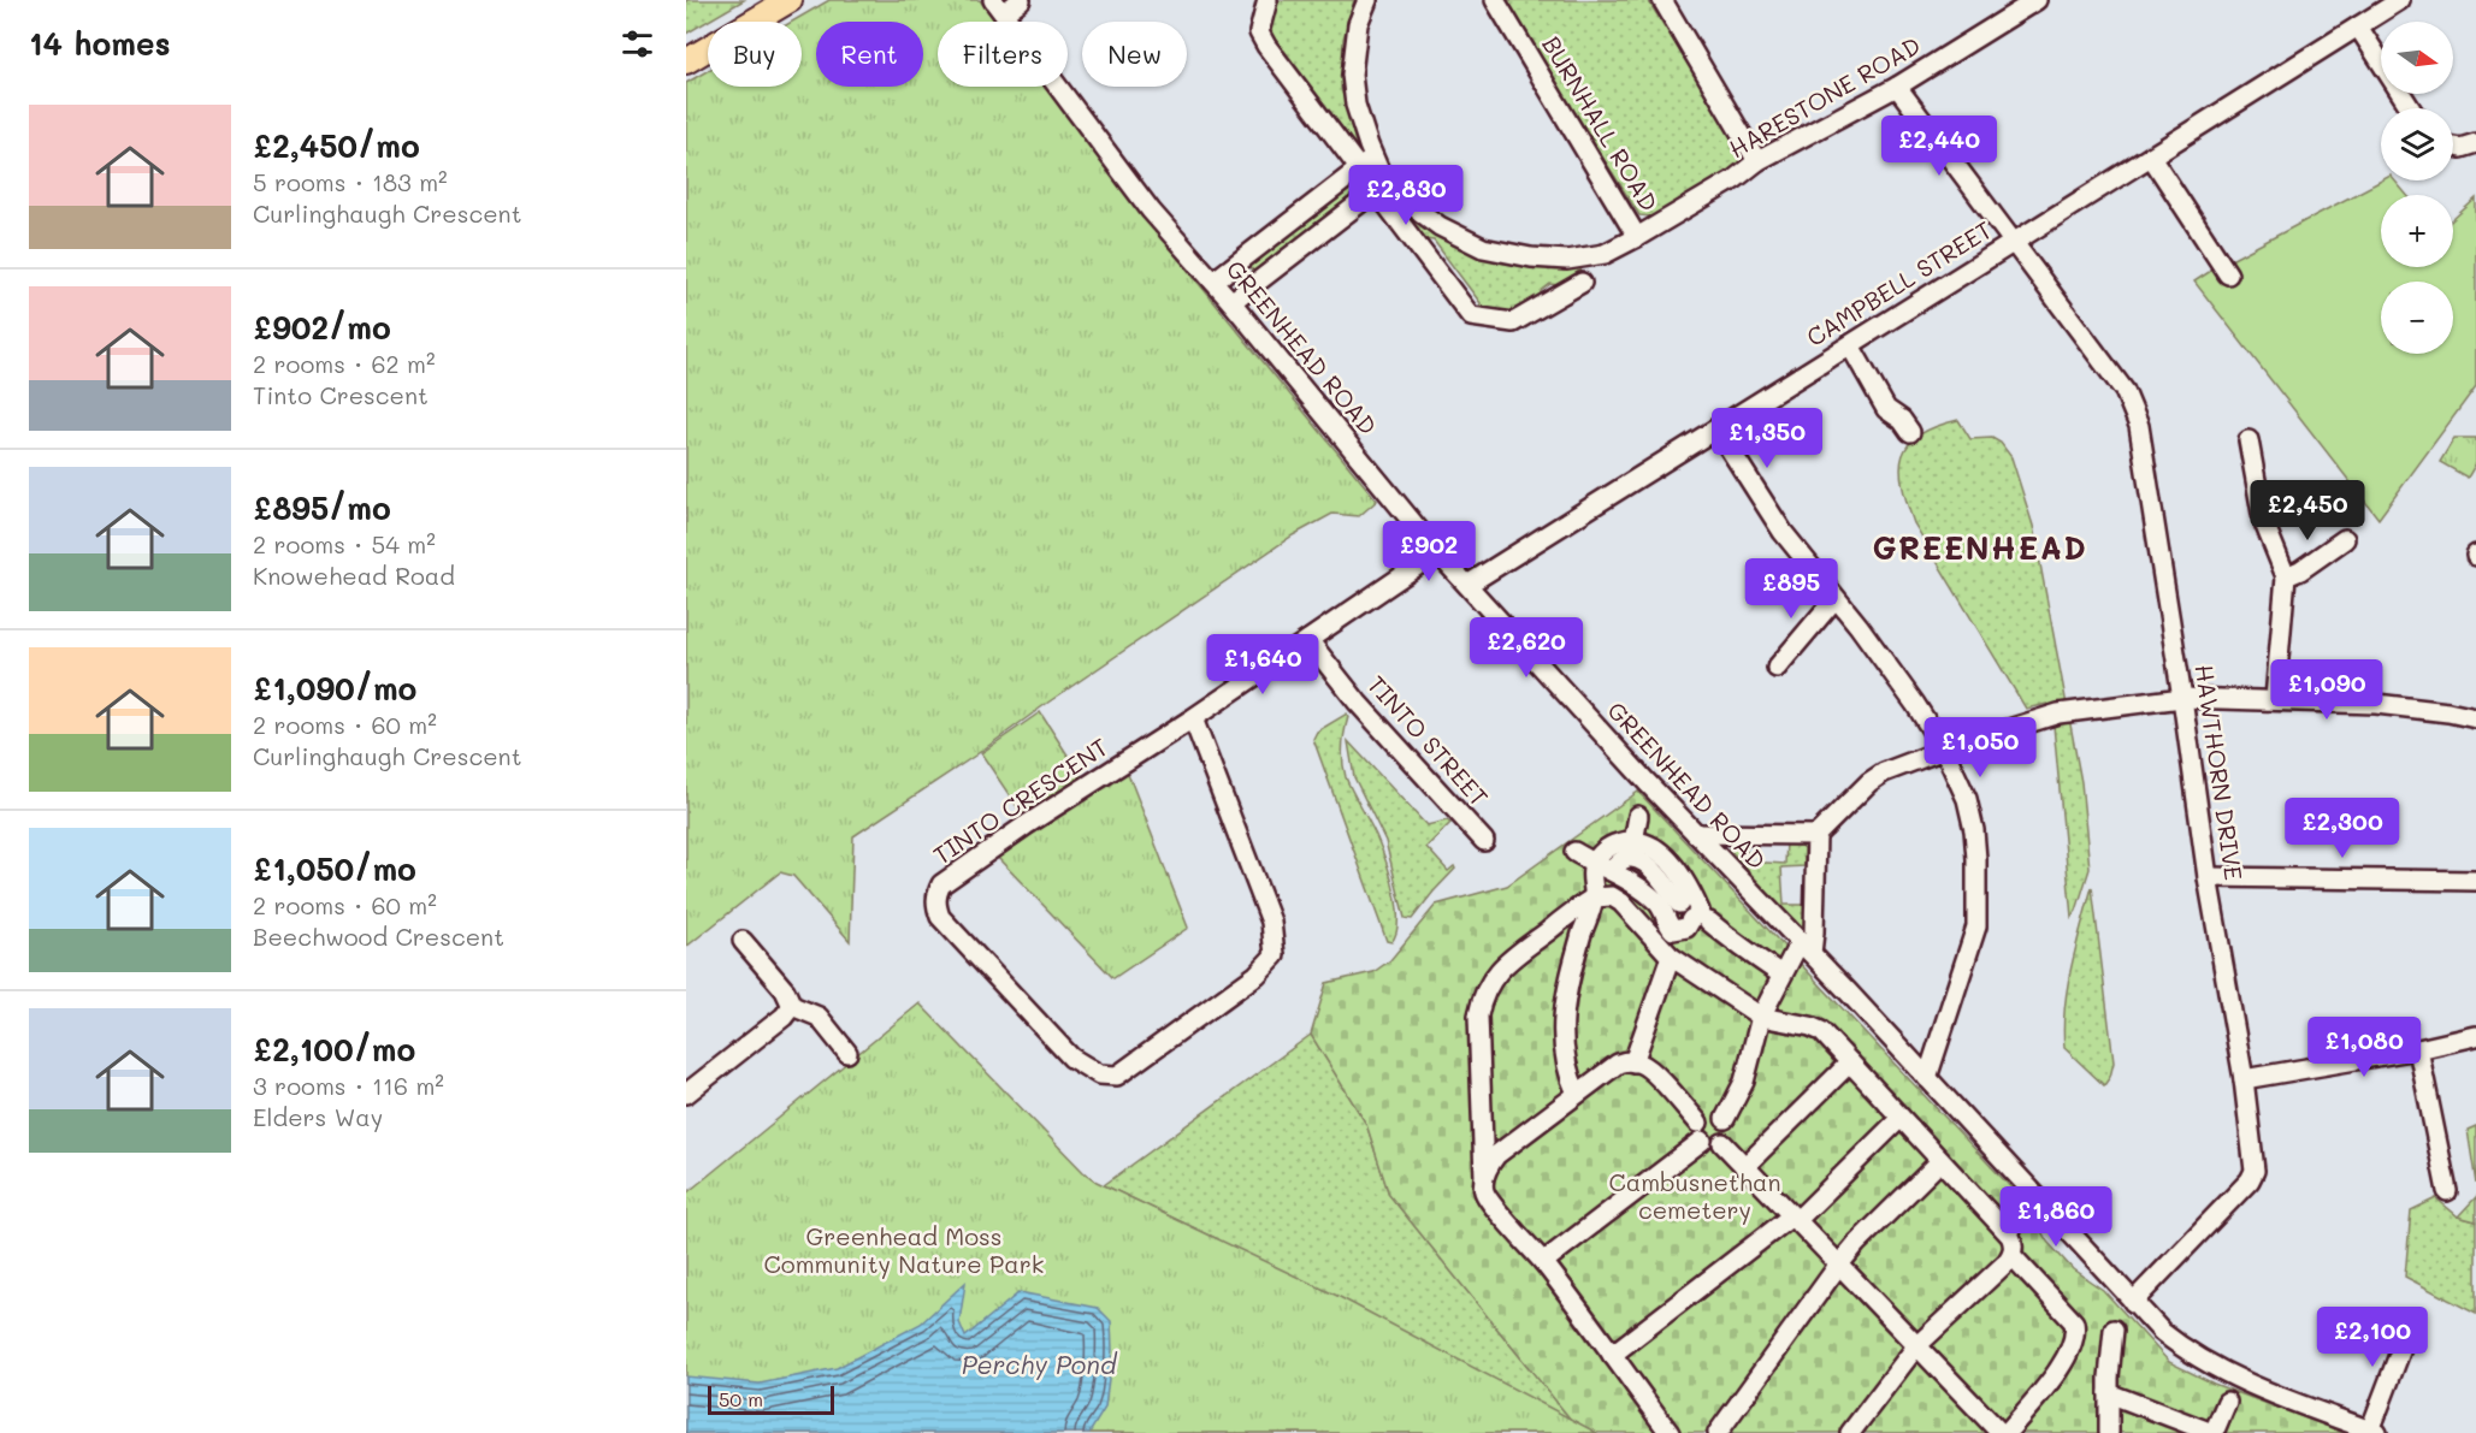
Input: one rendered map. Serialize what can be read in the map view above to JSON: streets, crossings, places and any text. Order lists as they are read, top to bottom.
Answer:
{
  "streets": {
    "street": [
      "HARESTONE ROAD",
      "BURNHALL ROAD",
      "CAMPBELL STREET",
      "GREENHEAD ROAD",
      "TINTO STREET",
      "HAWTHORN DRIVE",
      "TINTO CRESCENT"
    ]
  },
  "crossings": [
    ["HARESTONE ROAD", "BURNHALL ROAD"],
    ["HARESTONE ROAD", "HAWTHORN DRIVE"],
    ["CAMPBELL STREET", "GREENHEAD ROAD"],
    ["CAMPBELL STREET", "HAWTHORN DRIVE"],
    ["GREENHEAD ROAD", "HAWTHORN DRIVE"],
    ["GREENHEAD ROAD", "TINTO CRESCENT"],
    ["TINTO STREET", "TINTO CRESCENT"]
  ],
  "districts": ["GREENHEAD"],
  "water": ["Perchy Pond"],
  "parks": ["Cambusnethan cemetery", "Greenhead Moss Community Nature Park"],
  "scale_bar": "50 m",
  "north": "right",
  "page": {
    "heading": "14 homes",
    "map_buttons": ["+", "−"],
    "chip": [
      "Buy",
      "Rent",
      "Filters",
      "New"
    ],
    "list": [
      {
        "name": "£2,450/mo",
        "note": "5 rooms · 183 m² · Curlinghaugh Crescent"
      },
      {
        "name": "£902/mo",
        "note": "2 rooms · 62 m² · Tinto Crescent"
      },
      {
        "name": "£895/mo",
        "note": "2 rooms · 54 m² · Knowehead Road"
      },
      {
        "name": "£1,090/mo",
        "note": "2 rooms · 60 m² · Curlinghaugh Crescent"
      },
      {
        "name": "£1,050/mo",
        "note": "2 rooms · 60 m² · Beechwood Crescent"
      },
      {
        "name": "£2,100/mo",
        "note": "3 rooms · 116 m² · Elders Way"
      }
    ],
    "price": [
      "£2,440",
      "£2,830",
      "£1,350",
      "£2,450",
      "£902",
      "£895",
      "£2,620",
      "£1,640",
      "£1,090",
      "£1,050",
      "£2,300",
      "£1,080",
      "£1,860",
      "£2,100"
    ],
    "scale": "50 m"
  }
}
